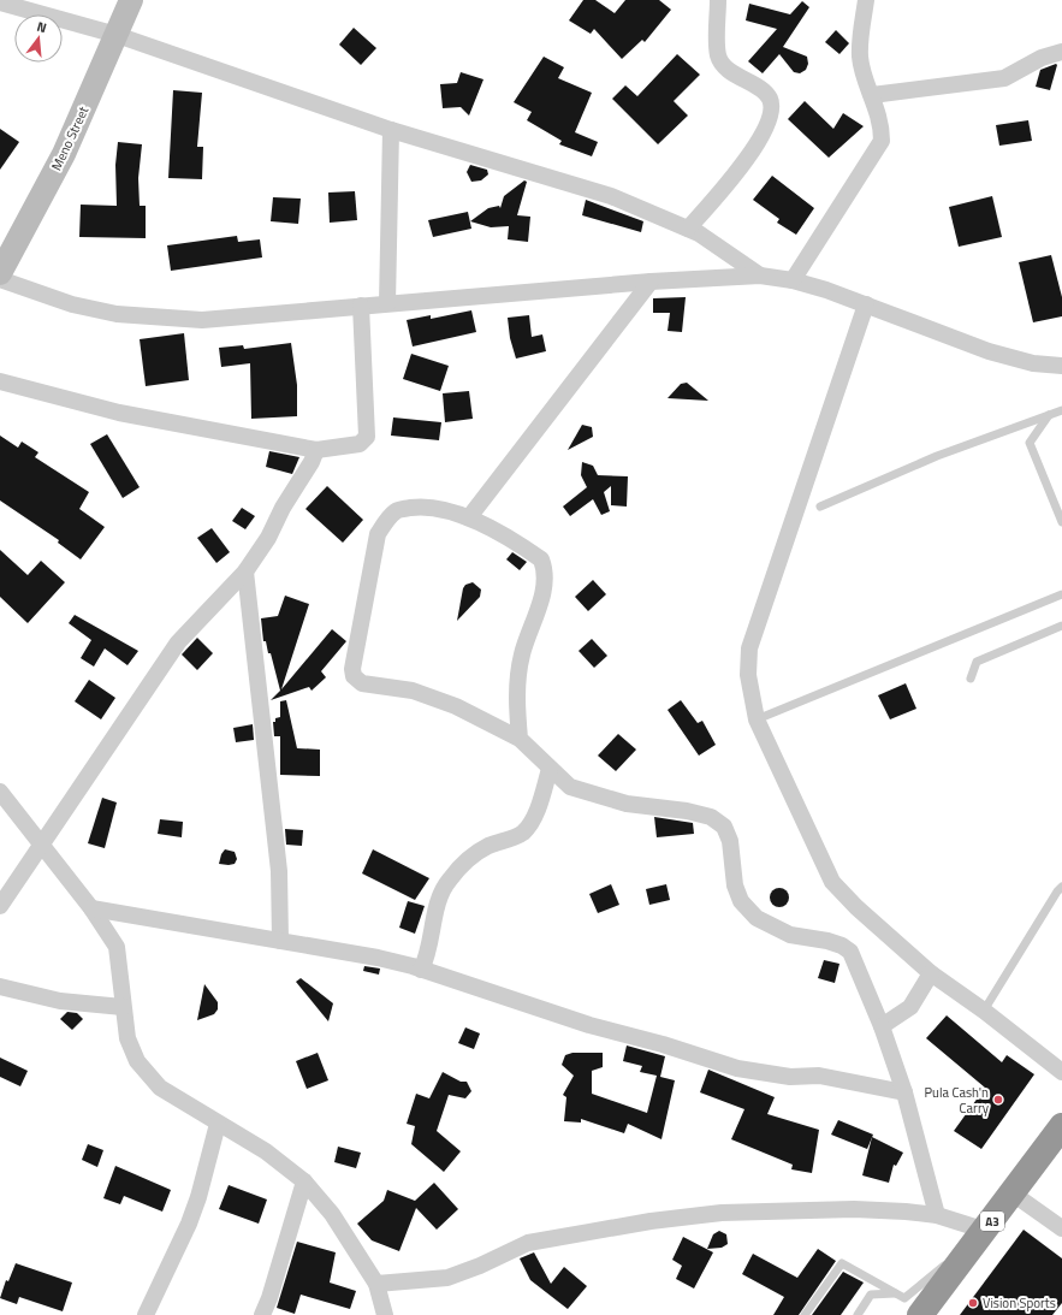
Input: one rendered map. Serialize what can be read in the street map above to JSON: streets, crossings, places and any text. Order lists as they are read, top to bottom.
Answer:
{
  "streets": {
    "highway": ["A3"],
    "street": ["Meno Street"]
  },
  "places": ["Pula Cash'n Carry", "Vision Sports"],
  "north": "top"
}
